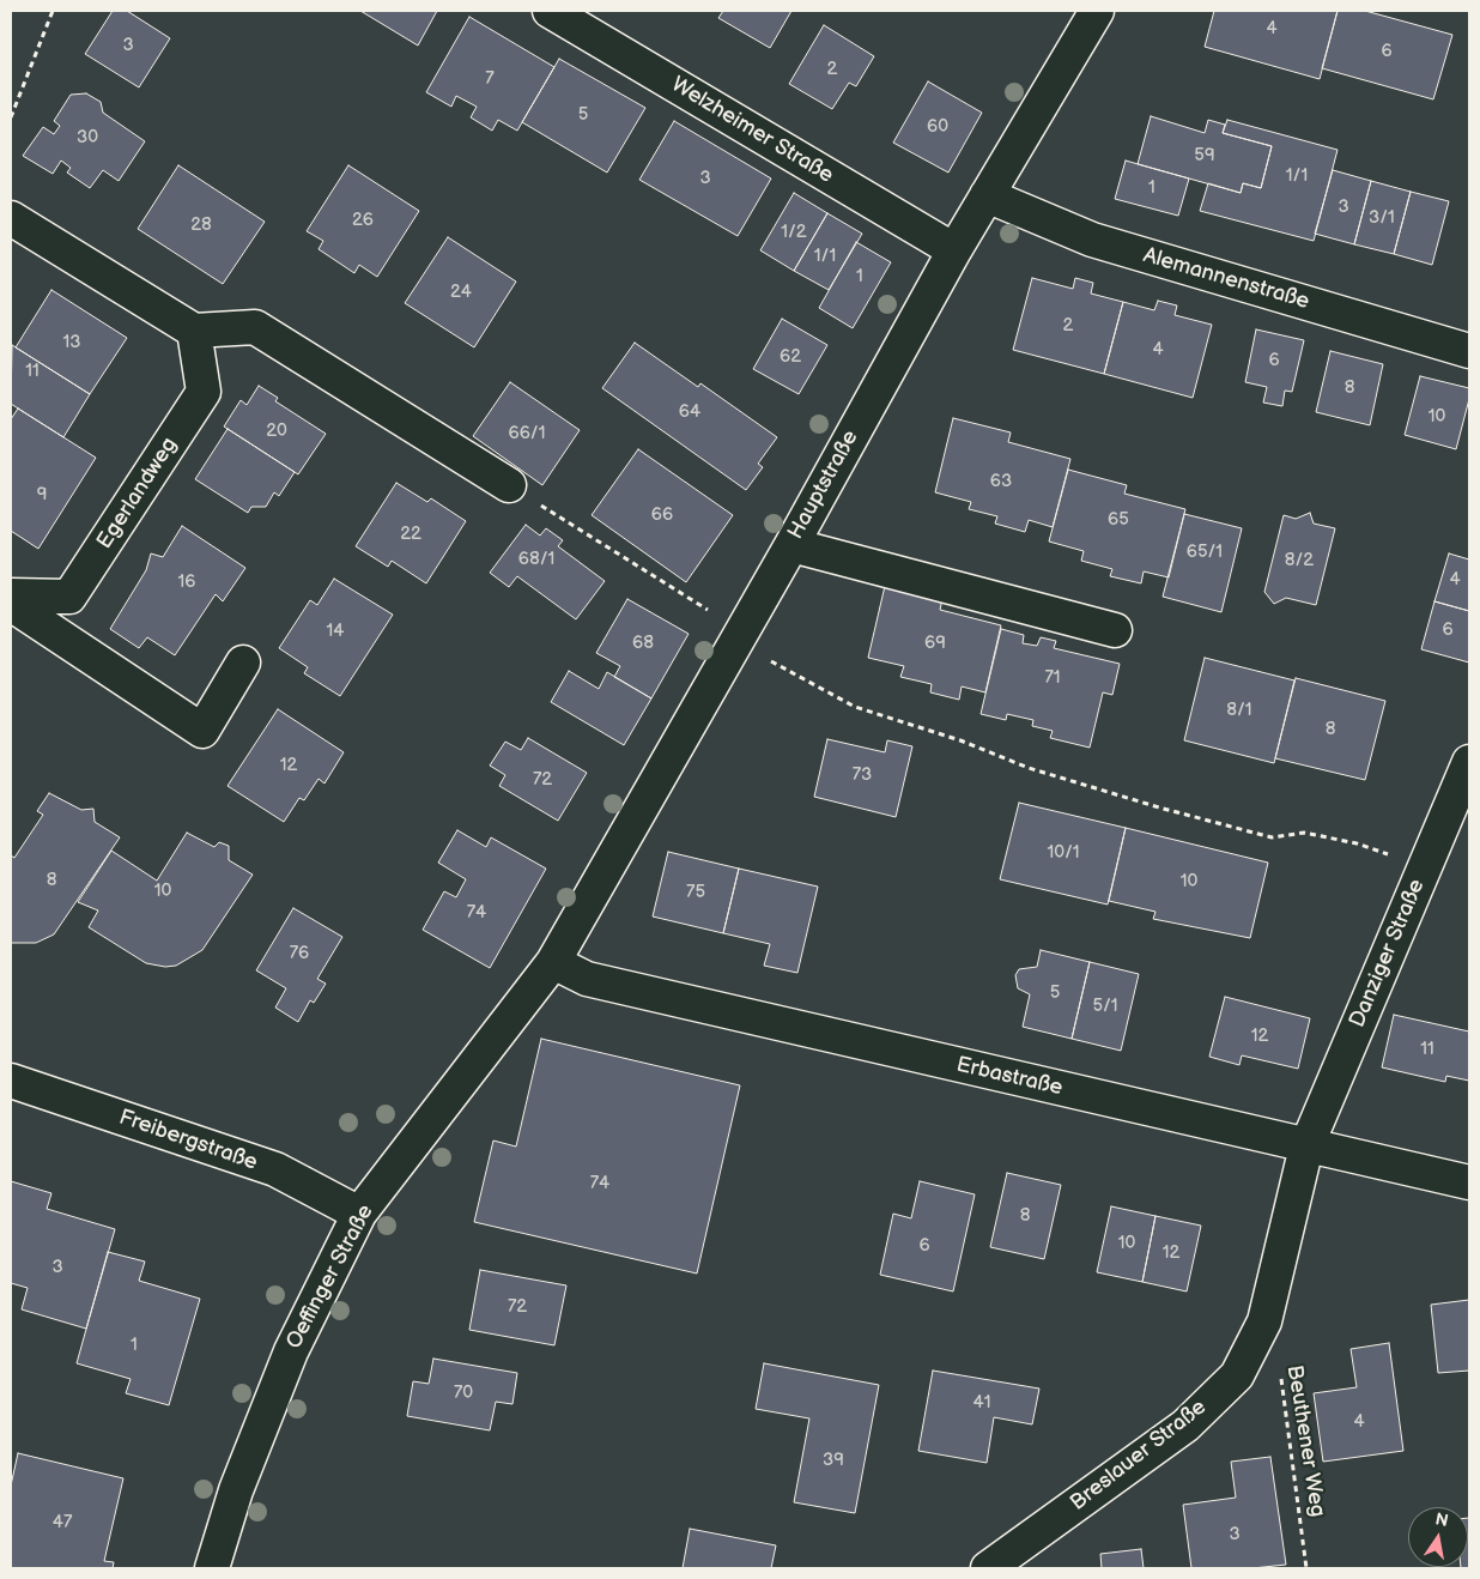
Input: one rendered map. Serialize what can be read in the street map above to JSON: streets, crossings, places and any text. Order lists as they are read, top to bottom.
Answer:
{
  "streets": {
    "street": [
      "Welzheimer Straße",
      "Alemannenstraße",
      "Hauptstraße",
      "Egerlandweg",
      "Danziger Straße",
      "Erbastraße",
      "Freibergstraße",
      "Oeffinger Straße",
      "Breslauer Straße"
    ],
    "path": ["Beuthener Weg"]
  },
  "crossings": [
    ["Welzheimer Straße", "Hauptstraße"],
    ["Alemannenstraße", "Hauptstraße"],
    ["Hauptstraße", "Erbastraße"],
    ["Hauptstraße", "Oeffinger Straße"],
    ["Danziger Straße", "Erbastraße"],
    ["Danziger Straße", "Breslauer Straße"],
    ["Erbastraße", "Oeffinger Straße"],
    ["Erbastraße", "Breslauer Straße"],
    ["Freibergstraße", "Oeffinger Straße"],
    ["Beuthener Weg", "Breslauer Straße"]
  ],
  "house_numbers": [
    "4",
    "3",
    "6",
    "2",
    "7",
    "5",
    "60",
    "30",
    "59",
    "1/1",
    "3",
    "1",
    "3",
    "3/1",
    "26",
    "28",
    "1/2",
    "1/1",
    "1",
    "24",
    "2",
    "13",
    "4",
    "62",
    "6",
    "11",
    "8",
    "64",
    "10",
    "20",
    "66/1",
    "63",
    "9",
    "66",
    "65",
    "22",
    "65/1",
    "68/1",
    "8/2",
    "4",
    "16",
    "6",
    "14",
    "68",
    "69",
    "71",
    "8/1",
    "8",
    "12",
    "73",
    "72",
    "10/1",
    "8",
    "10",
    "10",
    "75",
    "74",
    "76",
    "5",
    "5/1",
    "12",
    "11",
    "74",
    "8",
    "10",
    "6",
    "12",
    "3",
    "72",
    "1",
    "70",
    "41",
    "4",
    "39",
    "47",
    "3"
  ],
  "north": "top"
}
